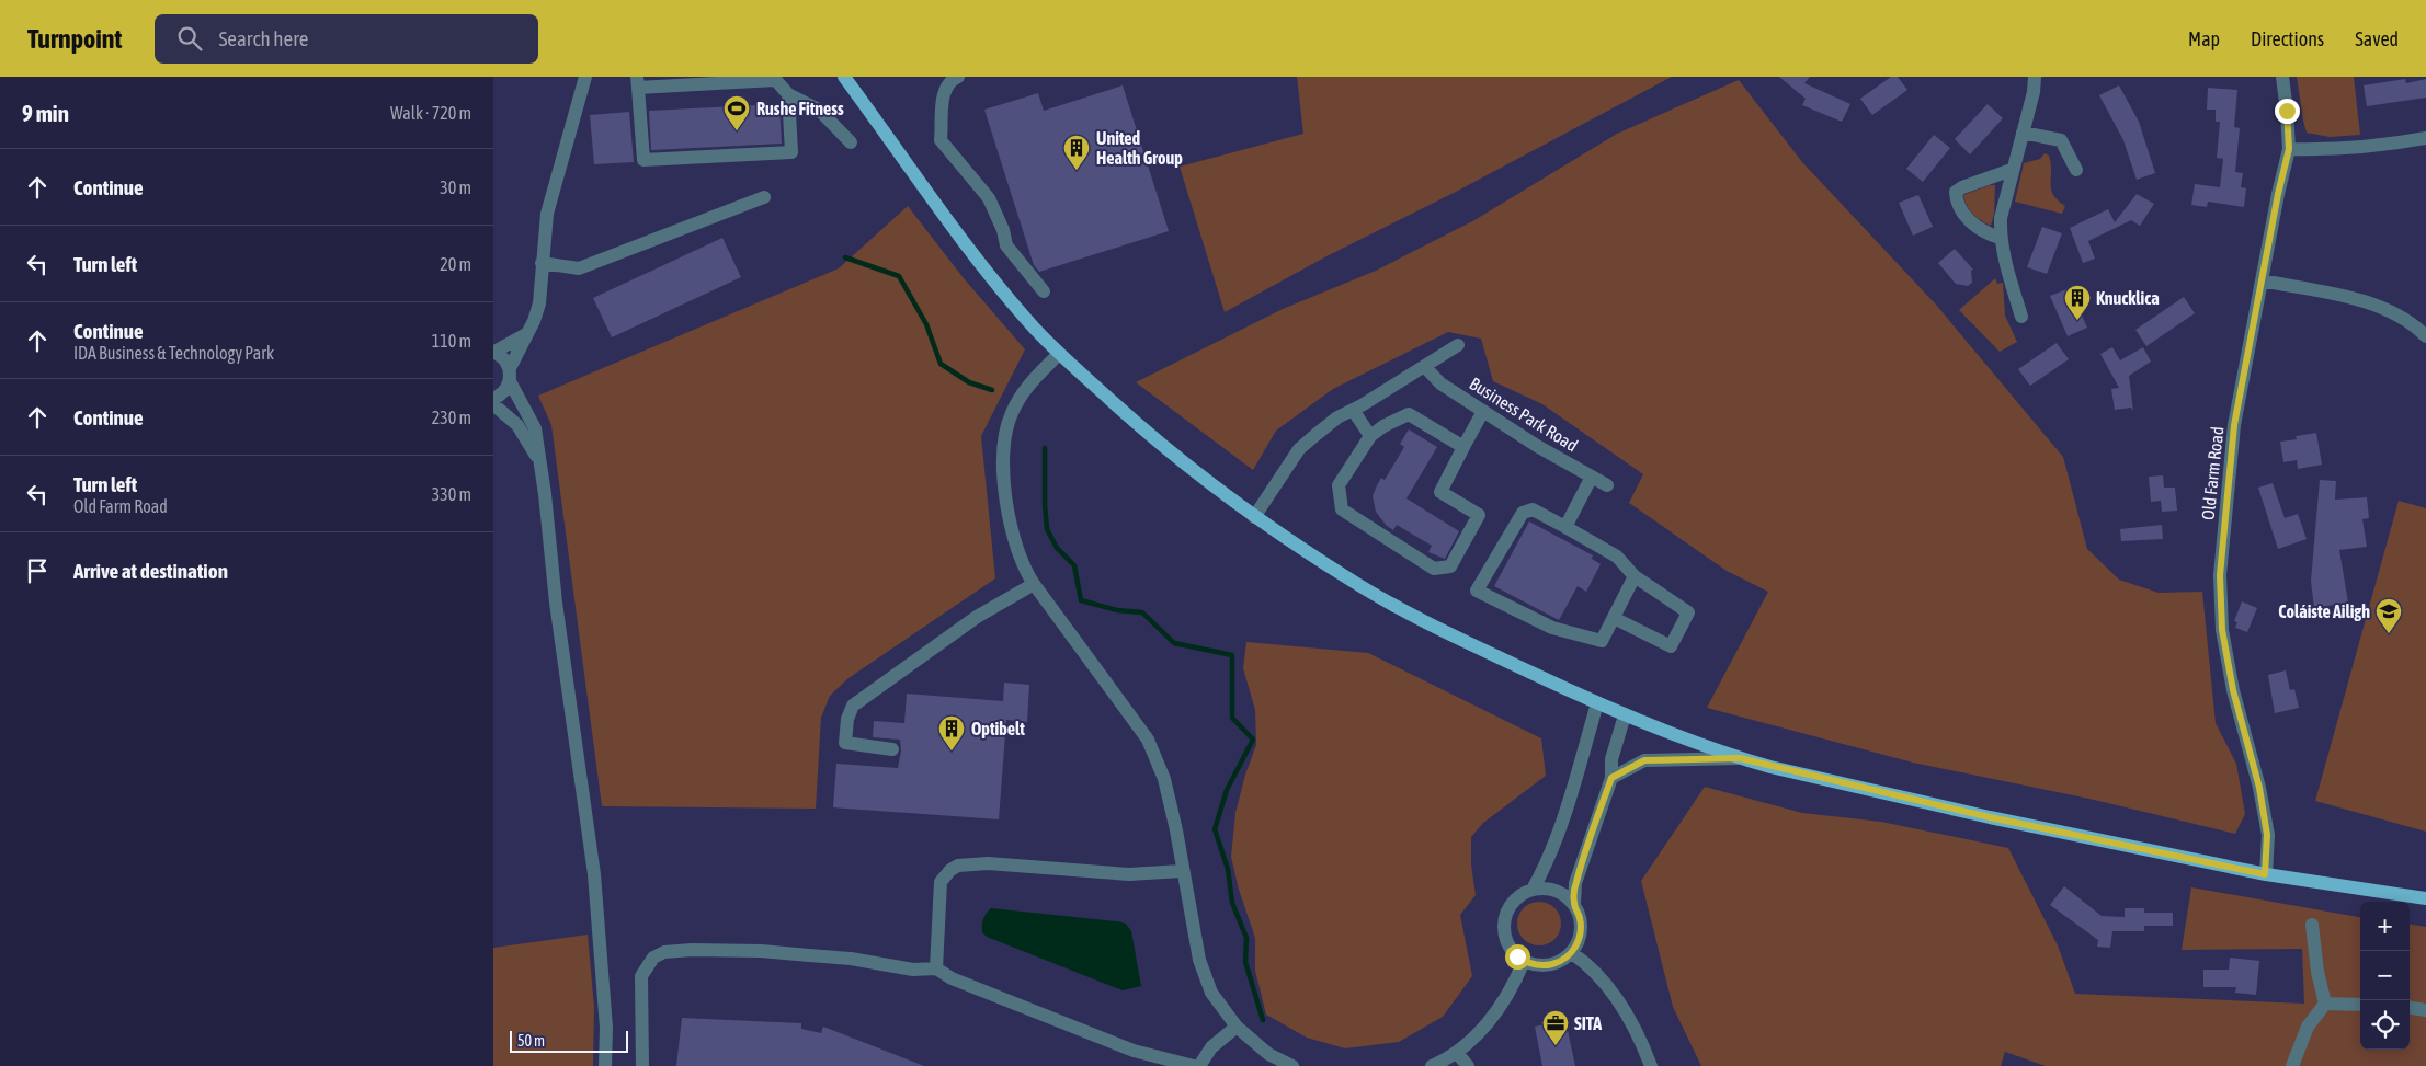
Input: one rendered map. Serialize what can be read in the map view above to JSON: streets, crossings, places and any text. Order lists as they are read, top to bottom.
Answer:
{
  "streets": {
    "street": ["Business Park Road", "Old Farm Road"]
  },
  "places": {
    "sports": ["Rushe Fitness"],
    "building": ["United Health Group", "Knucklica", "Optibelt"],
    "school or university": ["Coláiste Ailigh"],
    "office": ["SITA"]
  },
  "scale_bar": "50 m",
  "page": {
    "header": "Turnpoint",
    "search": "Search here",
    "nav": ["Map", "Directions", "Saved"],
    "heading": ["9 min", "Walk · 720 m"],
    "list": [
      ["Continue", "30 m"],
      ["Turn left", "20 m"],
      ["Continue", "IDA Business & Technology Park", "110 m"],
      ["Continue", "230 m"],
      ["Turn left", "Old Farm Road", "330 m"],
      "Arrive at destination"
    ],
    "map_buttons": ["+", "−"],
    "scale": "50 m"
  }
}
